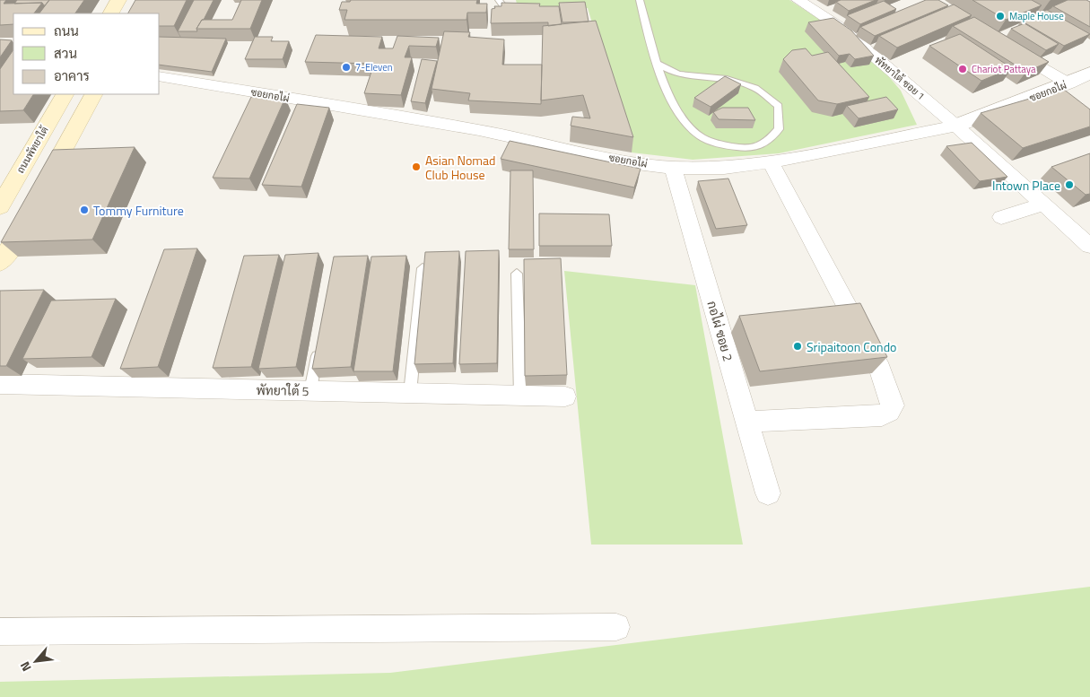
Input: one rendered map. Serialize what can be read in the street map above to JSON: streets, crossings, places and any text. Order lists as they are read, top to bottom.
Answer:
{
  "streets": {
    "main road": ["ถนนพัทยาใต้"],
    "street": [
      "พัทยาใต้ ซอย 1",
      "ซอยกอไผ่",
      "กอไผ่ ซอย 2",
      "พัทยาใต้ 5"
    ]
  },
  "crossings": [
    ["พัทยาใต้ ซอย 1", "ซอยกอไผ่"],
    ["ซอยกอไผ่", "กอไผ่ ซอย 2"]
  ],
  "places": [
    "Maple House",
    "7-Eleven",
    "Chariot Pattaya",
    "Asian Nomad Club House",
    "Intown Place",
    "Tommy Furniture",
    "Sripaitoon Condo"
  ],
  "legend": ["ถนน", "สวน", "อาคาร"],
  "north": "bottom left"
}
